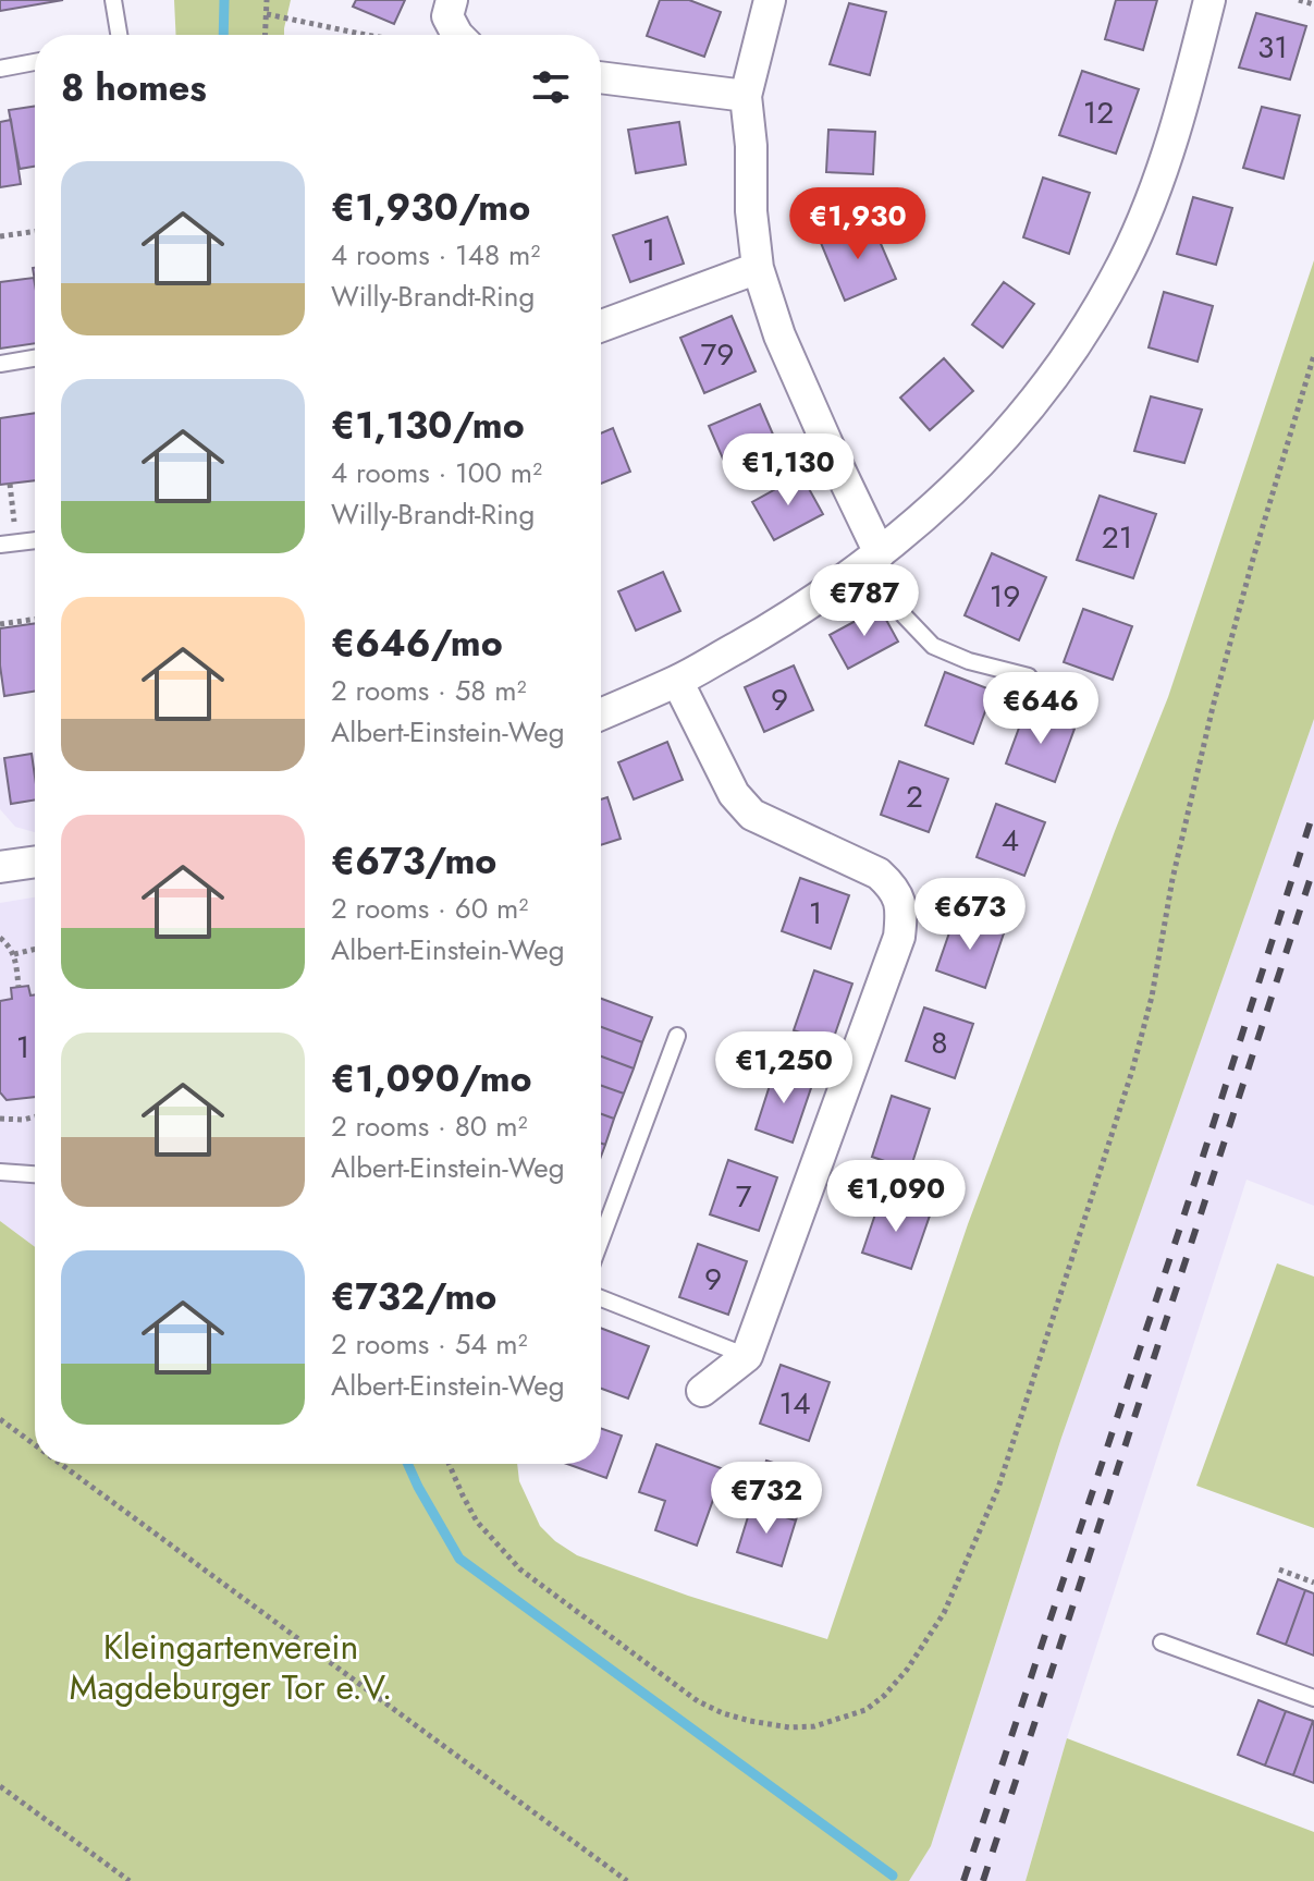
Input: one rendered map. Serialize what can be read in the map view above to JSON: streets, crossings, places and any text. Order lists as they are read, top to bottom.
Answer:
{
  "parks": ["Kleingartenverein Magdeburger Tor e.V."],
  "house_numbers": [
    "31",
    "12",
    "1",
    "79",
    "21",
    "19",
    "9",
    "2",
    "4",
    "1",
    "8",
    "1",
    "7",
    "9",
    "14"
  ],
  "page": {
    "heading": "8 homes",
    "list": [
      {
        "name": "€1,930/mo",
        "note": "4 rooms · 148 m² · Willy-Brandt-Ring"
      },
      {
        "name": "€1,130/mo",
        "note": "4 rooms · 100 m² · Willy-Brandt-Ring"
      },
      {
        "name": "€646/mo",
        "note": "2 rooms · 58 m² · Albert-Einstein-Weg"
      },
      {
        "name": "€673/mo",
        "note": "2 rooms · 60 m² · Albert-Einstein-Weg"
      },
      {
        "name": "€1,090/mo",
        "note": "2 rooms · 80 m² · Albert-Einstein-Weg"
      },
      {
        "name": "€732/mo",
        "note": "2 rooms · 54 m² · Albert-Einstein-Weg"
      }
    ],
    "price": [
      "€1,930",
      "€1,130",
      "€787",
      "€646",
      "€673",
      "€1,250",
      "€1,090",
      "€732"
    ]
  }
}
